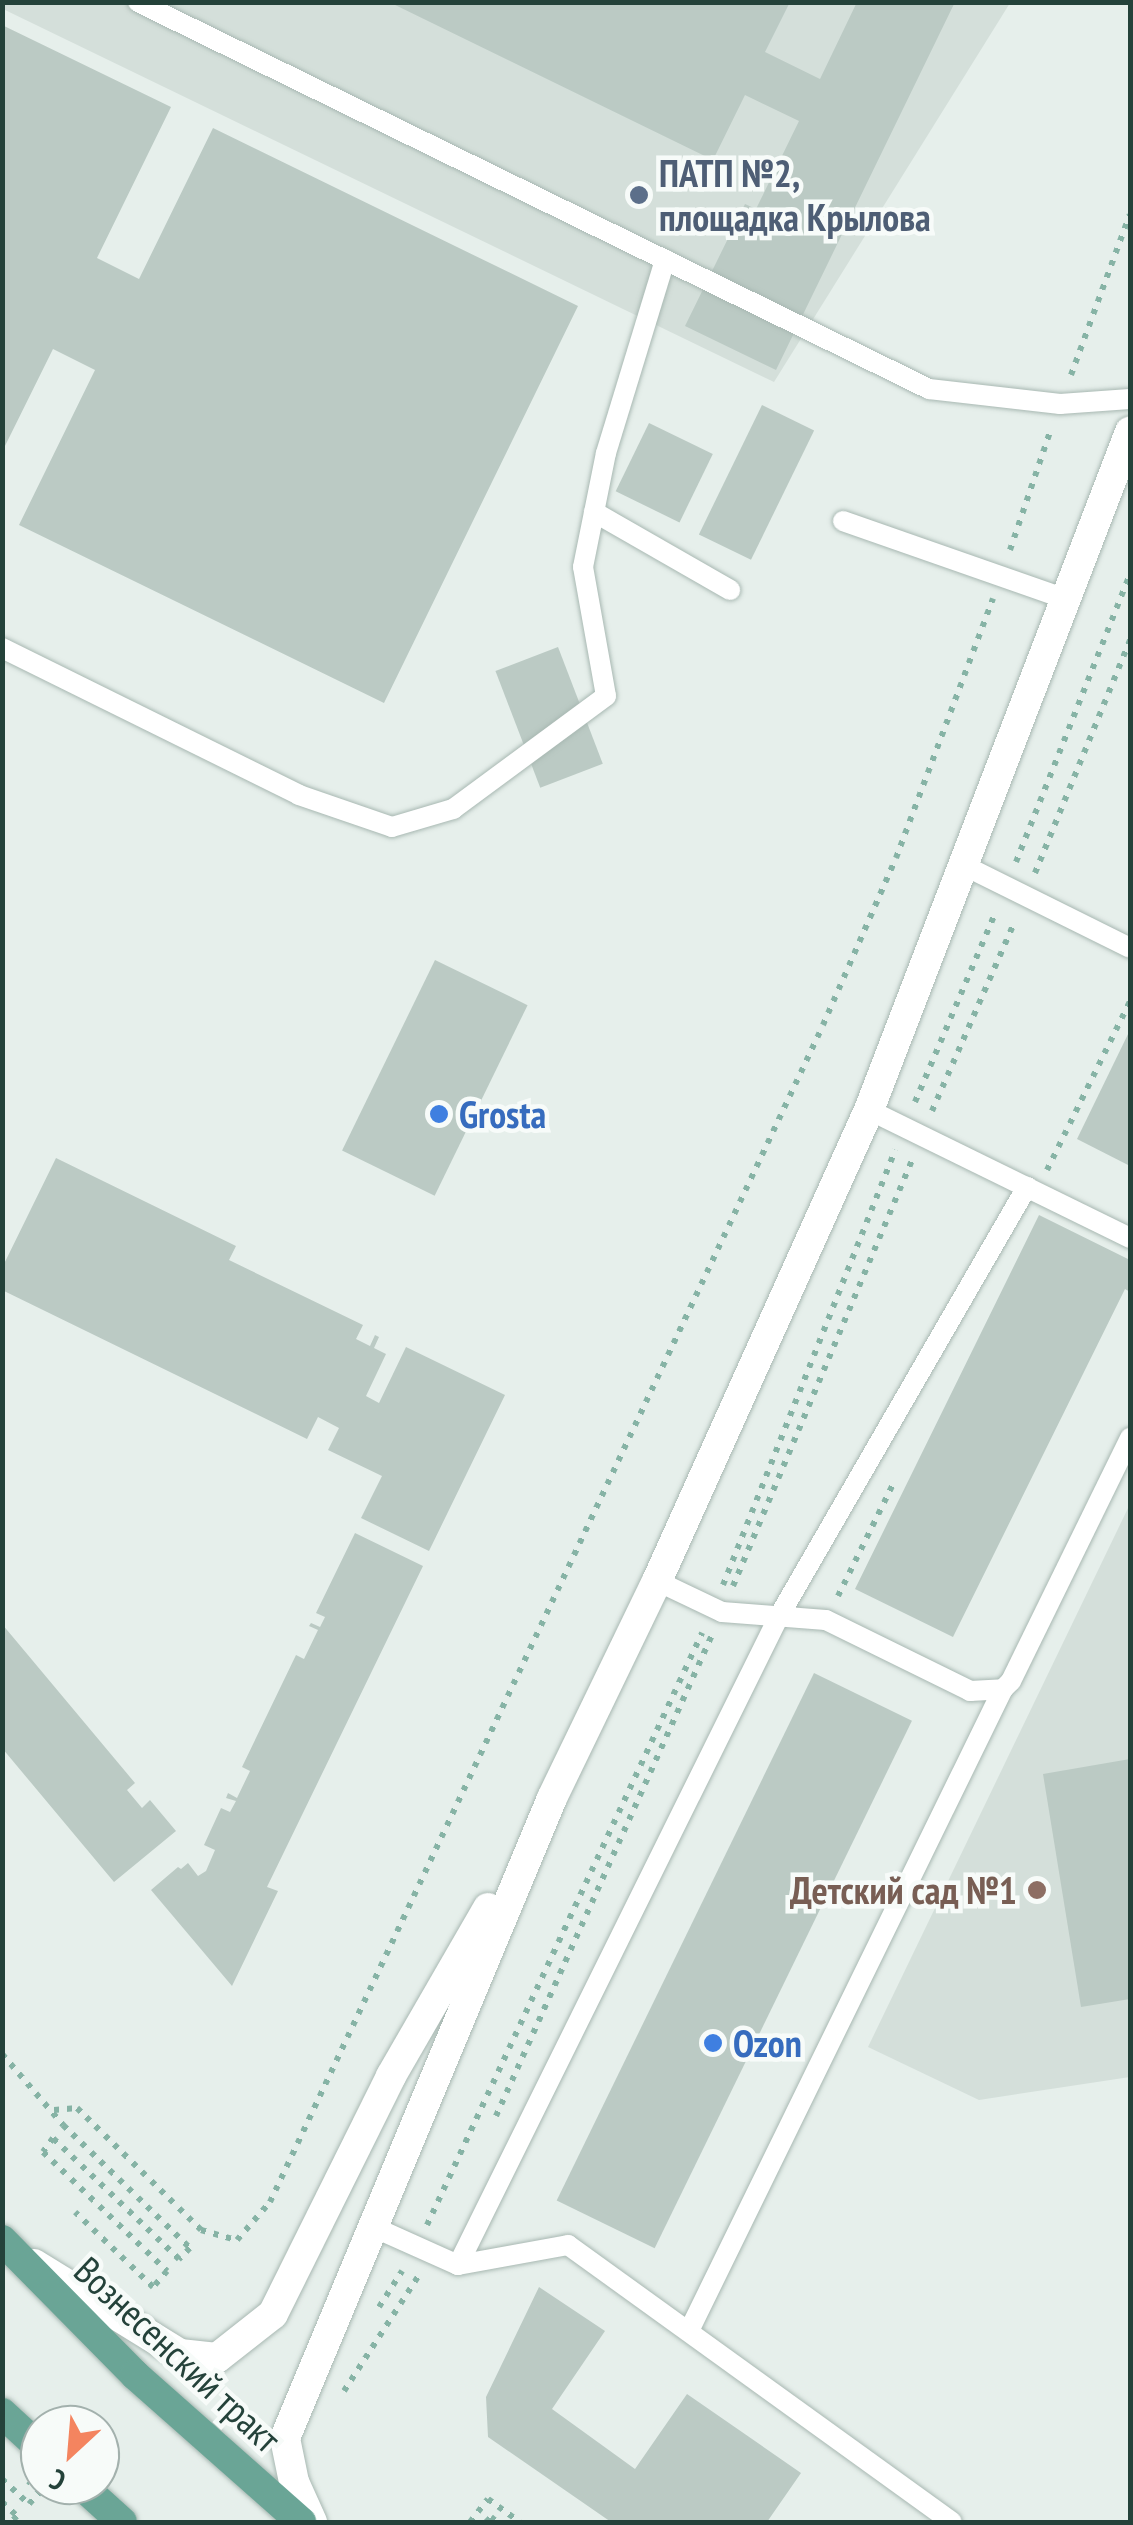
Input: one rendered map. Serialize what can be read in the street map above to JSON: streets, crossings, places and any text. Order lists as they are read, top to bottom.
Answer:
{
  "streets": {
    "main road": ["Вознесенский тракт"]
  },
  "places": [
    "ПАТП №2, площадка Крылова",
    "Grosta",
    "Детский сад №1",
    "Ozon"
  ],
  "north": "bottom left"
}
